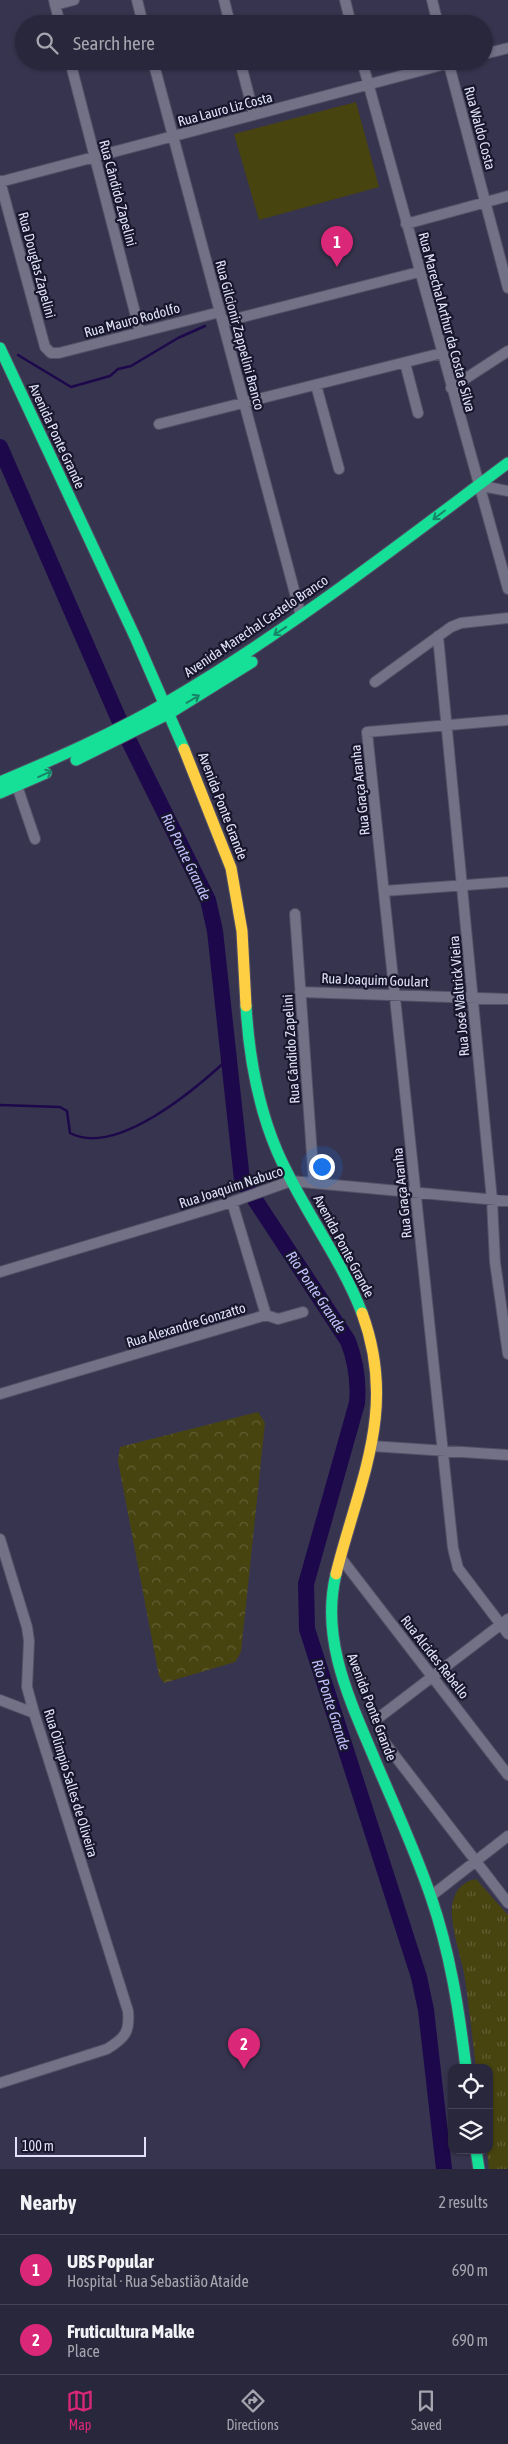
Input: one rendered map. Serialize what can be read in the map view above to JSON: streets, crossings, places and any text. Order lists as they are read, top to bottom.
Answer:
{
  "streets": {
    "street": [
      "Rua Lauro Liz Costa",
      "Rua Waldo Costa",
      "Rua Cândido Zapelini",
      "Rua Douglas Zapelini",
      "Rua Mauro Rodolfo",
      "Rua Marechal Arthur da Costa e Silva",
      "Rua Gilcionir Zappelini Branco",
      "Avenida Ponte Grande",
      "Avenida Marechal Castelo Branco",
      "Rua Graça Aranha",
      "Rua Joaquim Goulart",
      "Rua José Waltrick Vieira",
      "Rua Joaquim Nabuco",
      "Rua Alexandre Gonzatto",
      "Rua Alcides Rebello",
      "Rua Olímpio Salles de Oliveira"
    ]
  },
  "crossings": [
    ["Rua Lauro Liz Costa", "Rua Cândido Zapelini"],
    ["Rua Lauro Liz Costa", "Rua Douglas Zapelini"],
    ["Rua Lauro Liz Costa", "Rua Marechal Arthur da Costa e Silva"],
    ["Rua Lauro Liz Costa", "Rua Gilcionir Zappelini Branco"],
    ["Rua Cândido Zapelini", "Rua Mauro Rodolfo"],
    ["Rua Cândido Zapelini", "Rua Joaquim Goulart"],
    ["Rua Cândido Zapelini", "Rua Joaquim Nabuco"],
    ["Rua Douglas Zapelini", "Rua Mauro Rodolfo"],
    ["Rua Mauro Rodolfo", "Rua Gilcionir Zappelini Branco"],
    ["Rua Marechal Arthur da Costa e Silva", "Avenida Marechal Castelo Branco"],
    ["Rua Gilcionir Zappelini Branco", "Avenida Marechal Castelo Branco"],
    ["Avenida Ponte Grande", "Avenida Marechal Castelo Branco"],
    ["Avenida Ponte Grande", "Rua Joaquim Nabuco"],
    ["Avenida Ponte Grande", "Rua Alcides Rebello"],
    ["Rua Graça Aranha", "Rua Joaquim Goulart"],
    ["Rua Graça Aranha", "Rua José Waltrick Vieira"],
    ["Rua Graça Aranha", "Rua Joaquim Nabuco"],
    ["Rua Joaquim Goulart", "Rua José Waltrick Vieira"],
    ["Rua José Waltrick Vieira", "Rua Joaquim Nabuco"],
    ["Rua Joaquim Nabuco", "Rua Alexandre Gonzatto"]
  ],
  "water": ["Rio Ponte Grande"],
  "scale_bar": "100 m",
  "page": {
    "search": "Search here",
    "pins": ["1", "2"],
    "scale": "100 m",
    "heading": ["Nearby", "2 results"],
    "list": [
      {
        "mark": "1",
        "name": "UBS Popular",
        "note": "Hospital · Rua Sebastião Ataíde",
        "value": "690 m"
      },
      {
        "mark": "2",
        "name": "Fruticultura Malke",
        "note": "Place",
        "value": "690 m"
      }
    ],
    "nav": ["Map", "Directions", "Saved"]
  }
}
